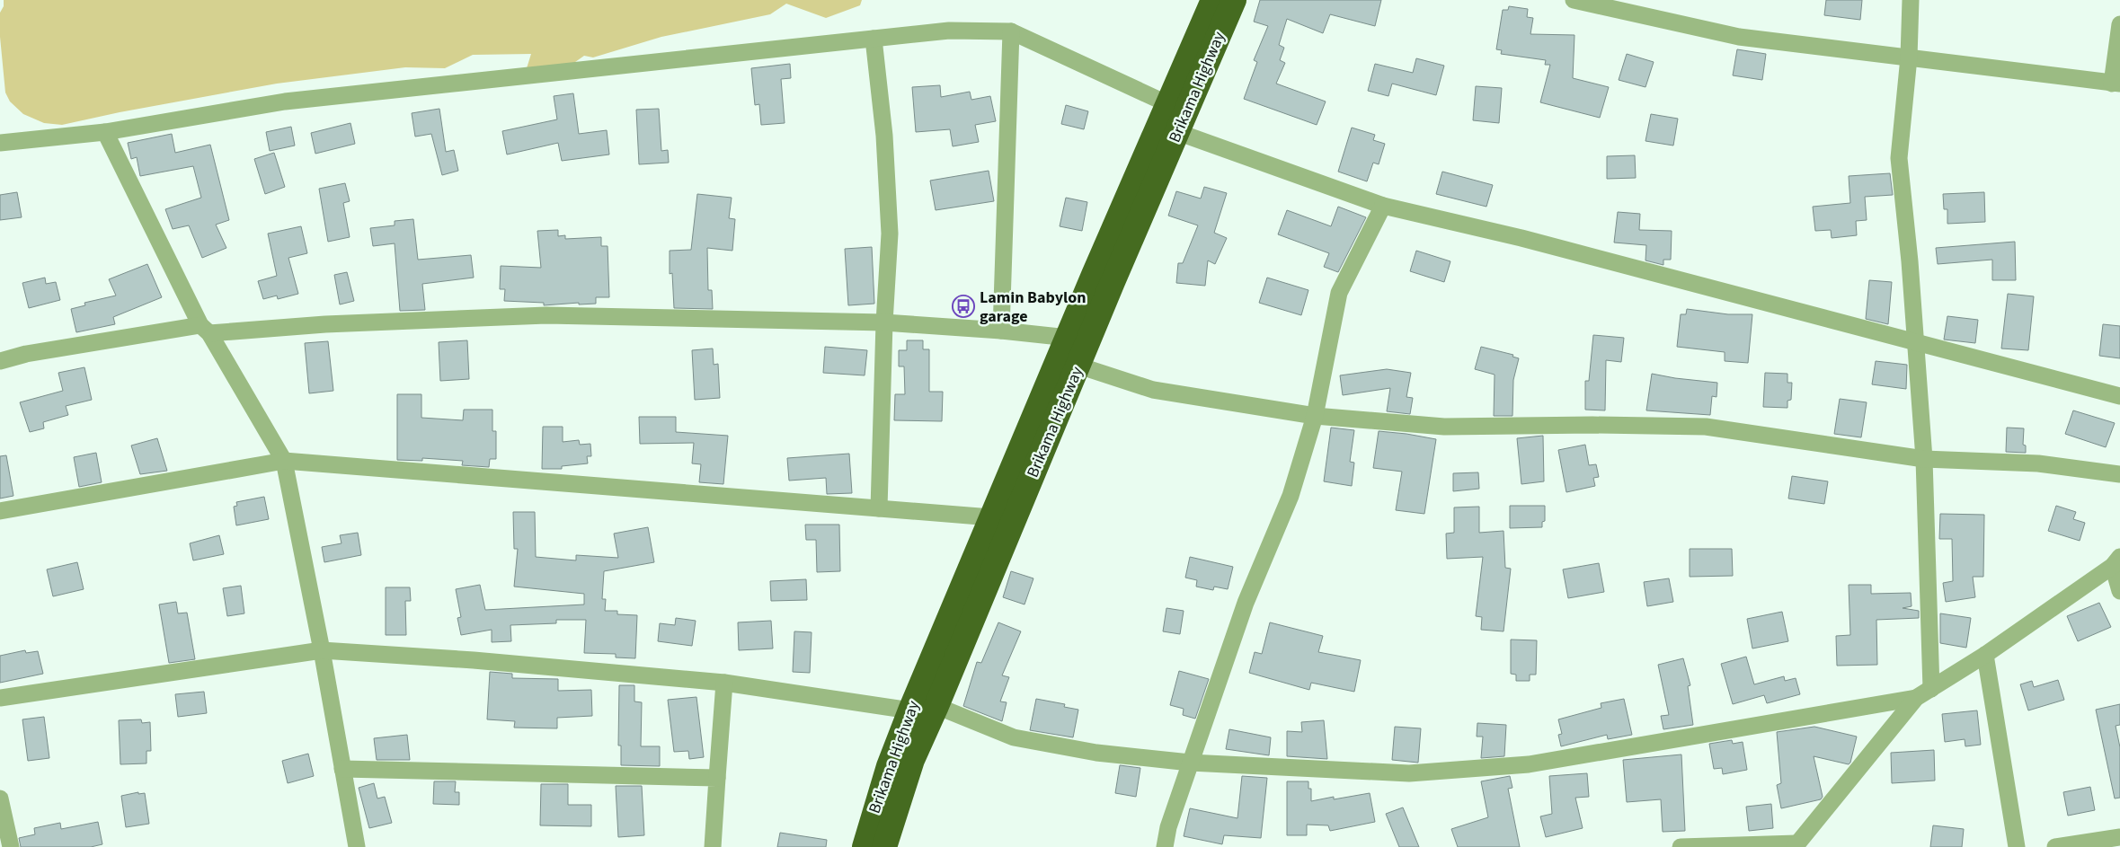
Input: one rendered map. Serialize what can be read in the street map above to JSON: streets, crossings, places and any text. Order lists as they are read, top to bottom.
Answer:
{
  "streets": {
    "highway": ["Brikama Highway"]
  },
  "places": {
    "bus stop": ["Lamin Babylon garage"]
  }
}
